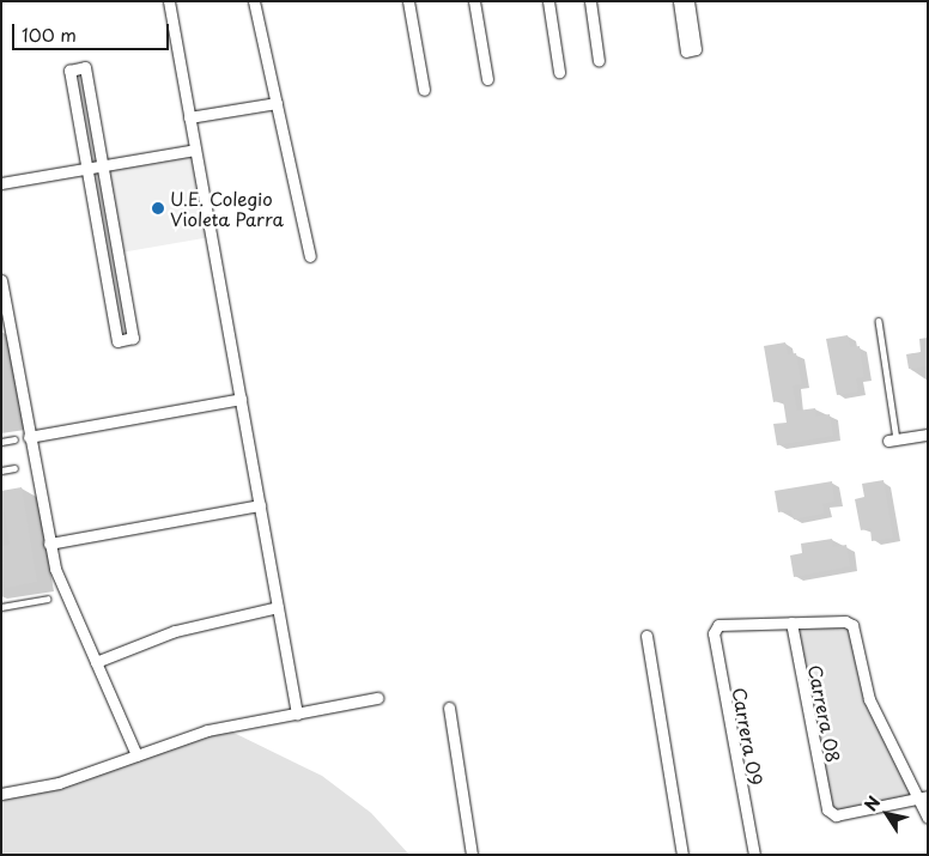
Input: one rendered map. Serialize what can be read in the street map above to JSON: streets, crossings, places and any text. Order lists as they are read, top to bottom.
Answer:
{
  "streets": {
    "street": ["Carrera 08", "Carrera 09"]
  },
  "crossings": [
    ["Carrera 08", "Carrera 09"]
  ],
  "places": ["U.E. Colegio Violeta Parra"],
  "scale_bar": "100 m",
  "north": "top left"
}
